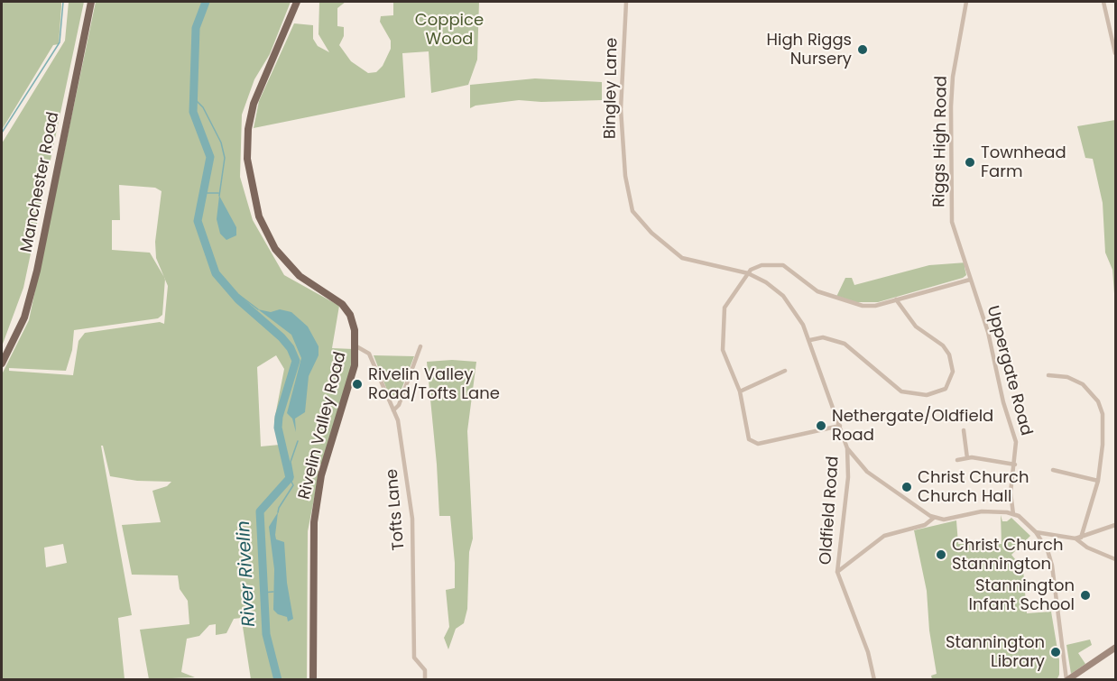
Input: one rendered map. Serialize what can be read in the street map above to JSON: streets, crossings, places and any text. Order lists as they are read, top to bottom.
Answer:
{
  "streets": {
    "main road": ["Manchester Road", "Rivelin Valley Road"],
    "street": [
      "Bingley Lane",
      "Riggs High Road",
      "Uppergate Road",
      "Tofts Lane",
      "Oldfield Road"
    ]
  },
  "crossings": [
    ["Bingley Lane", "Oldfield Road"],
    ["Riggs High Road", "Uppergate Road"],
    ["Rivelin Valley Road", "Tofts Lane"]
  ],
  "water": ["River Rivelin"],
  "parks": ["Coppice Wood"],
  "places": [
    "High Riggs Nursery",
    "Townhead Farm",
    "Rivelin Valley Road/Tofts Lane",
    "Nethergate/Oldfield Road",
    "Christ Church Church Hall",
    "Christ Church Stannington",
    "Stannington Infant School",
    "Stannington Library"
  ]
}
